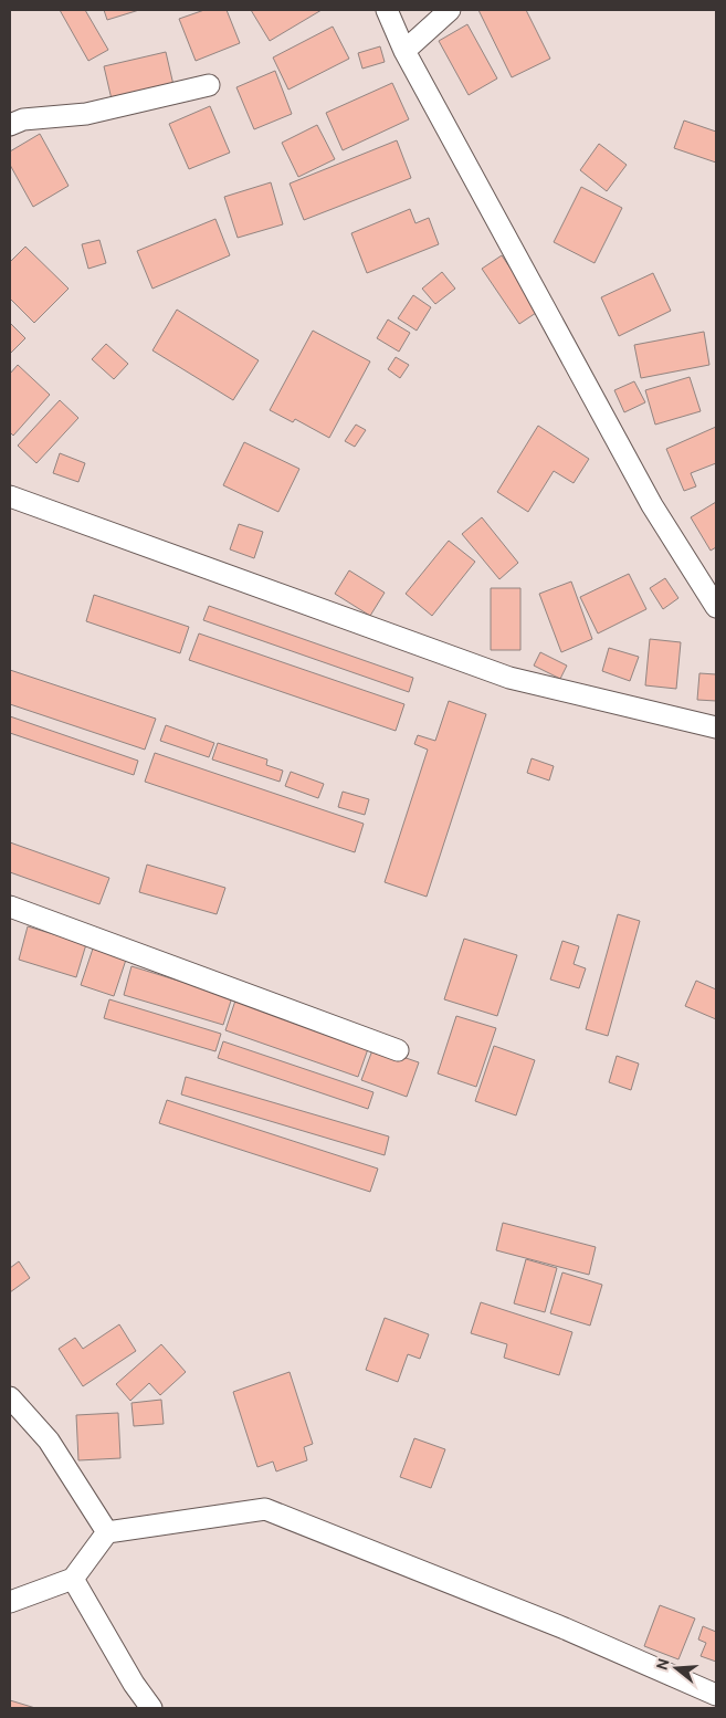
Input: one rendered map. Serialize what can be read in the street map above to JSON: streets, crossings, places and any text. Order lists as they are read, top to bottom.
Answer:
{
  "north": "left"
}
